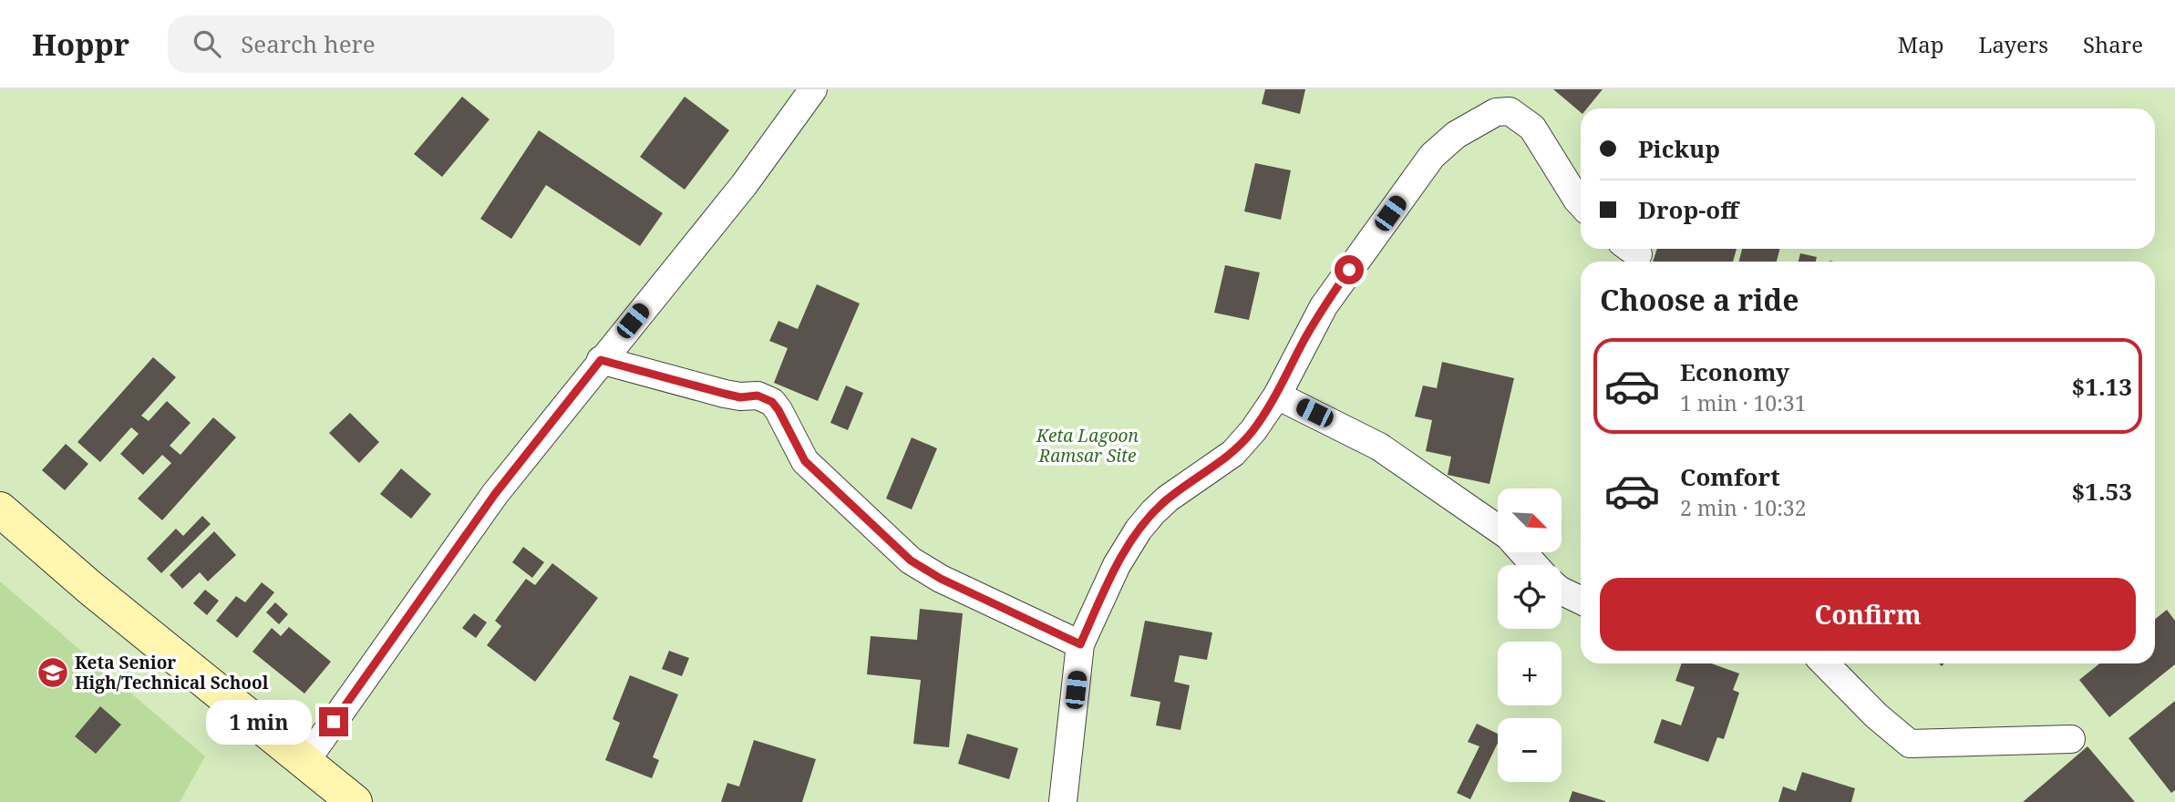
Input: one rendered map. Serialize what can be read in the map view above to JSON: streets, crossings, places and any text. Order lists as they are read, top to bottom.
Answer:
{
  "parks": ["Keta Lagoon Ramsar Site"],
  "places": {
    "school or university": ["Keta Senior High/Technical School"]
  },
  "north": "bottom right",
  "page": {
    "header": "Hoppr",
    "search": "Search here",
    "nav": ["Map", "Layers", "Share"],
    "banner": ["Pickup", "Drop-off"],
    "heading": "Choose a ride",
    "list": [
      {
        "name": "Economy",
        "note": "1 min · 10:31",
        "value": "$1.13"
      },
      {
        "name": "Comfort",
        "note": "2 min · 10:32",
        "value": "$1.53"
      }
    ],
    "map_buttons": ["+", "−"],
    "buttons": "Confirm",
    "bubble": "1 min"
  }
}
